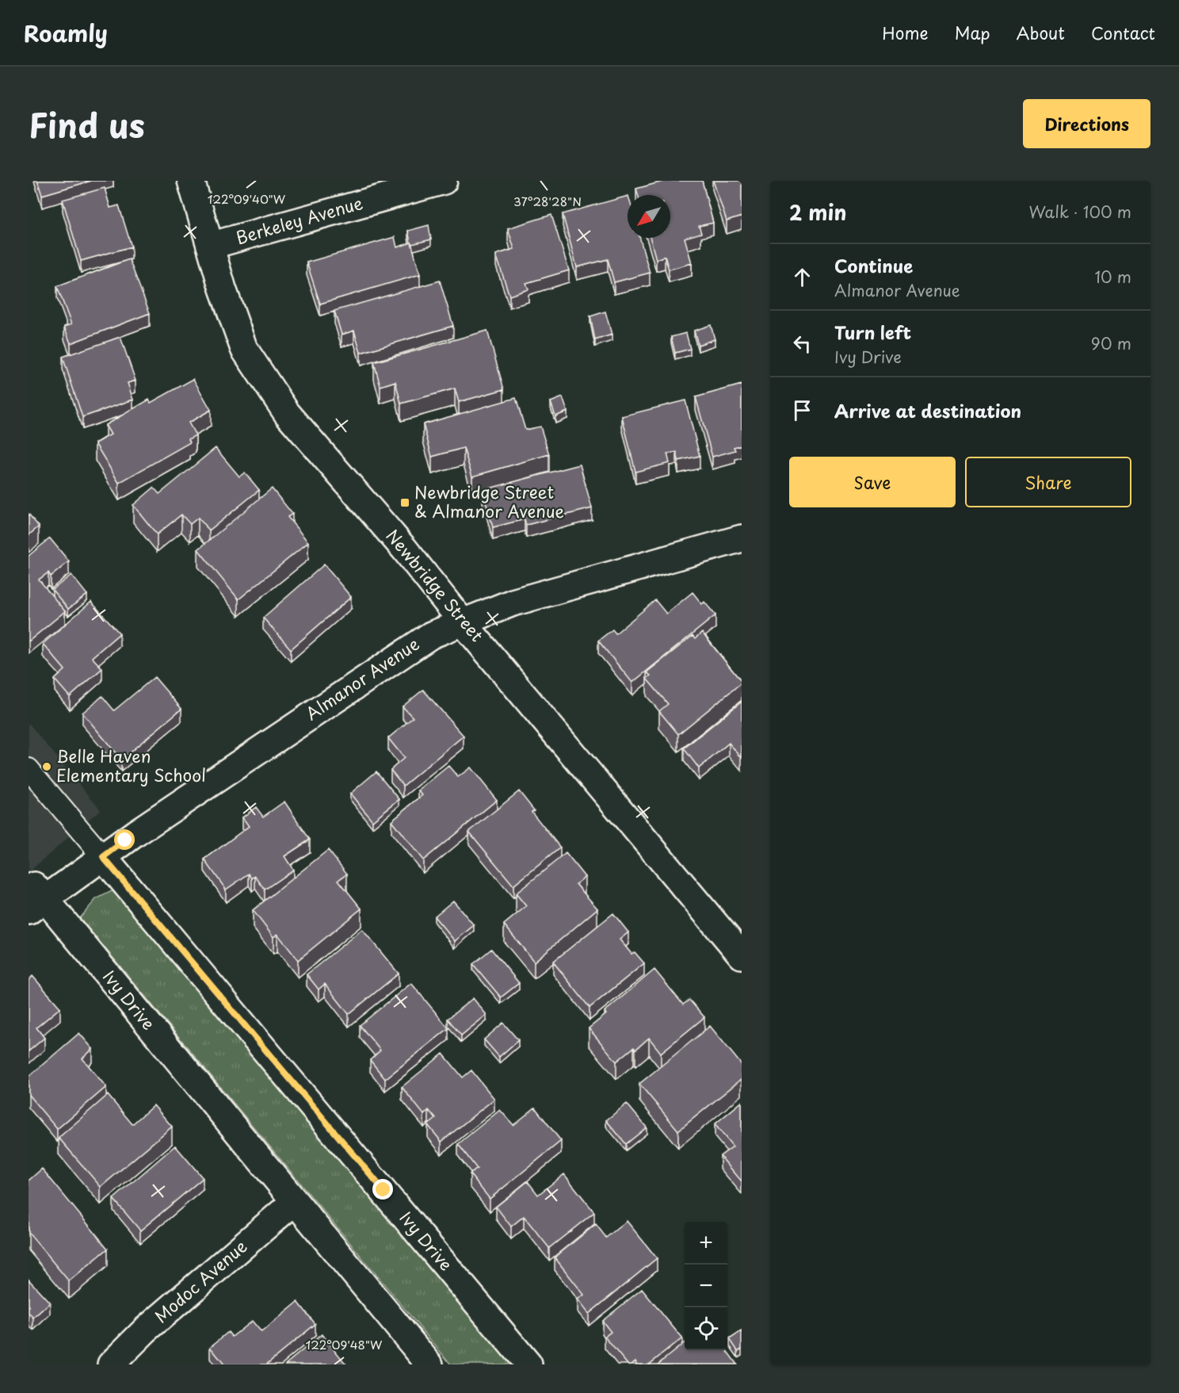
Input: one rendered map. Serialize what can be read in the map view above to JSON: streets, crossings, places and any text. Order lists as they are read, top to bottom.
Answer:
{
  "streets": {
    "street": [
      "Berkeley Avenue",
      "Newbridge Street",
      "Almanor Avenue",
      "Ivy Drive",
      "Modoc Avenue"
    ]
  },
  "crossings": [
    ["Berkeley Avenue", "Newbridge Street"],
    ["Newbridge Street", "Almanor Avenue"],
    ["Almanor Avenue", "Ivy Drive"],
    ["Ivy Drive", "Modoc Avenue"]
  ],
  "places": {
    "transit": ["Newbridge Street & Almanor Avenue"],
    "other": ["Belle Haven Elementary School"]
  },
  "north": "bottom left",
  "page": {
    "header": "Roamly",
    "nav": [
      "Home",
      "Map",
      "About",
      "Contact"
    ],
    "title": "Find us",
    "buttons": [
      "Directions",
      ["Save", "Share"]
    ],
    "heading": ["2 min", "Walk · 100 m"],
    "list": [
      ["Continue", "Almanor Avenue", "10 m"],
      ["Turn left", "Ivy Drive", "90 m"],
      "Arrive at destination"
    ],
    "map_buttons": ["+", "−"]
  },
  "coordinates": ["122°09'40\"W", "37°28'28\"N", "122°09'48\"W"]
}
